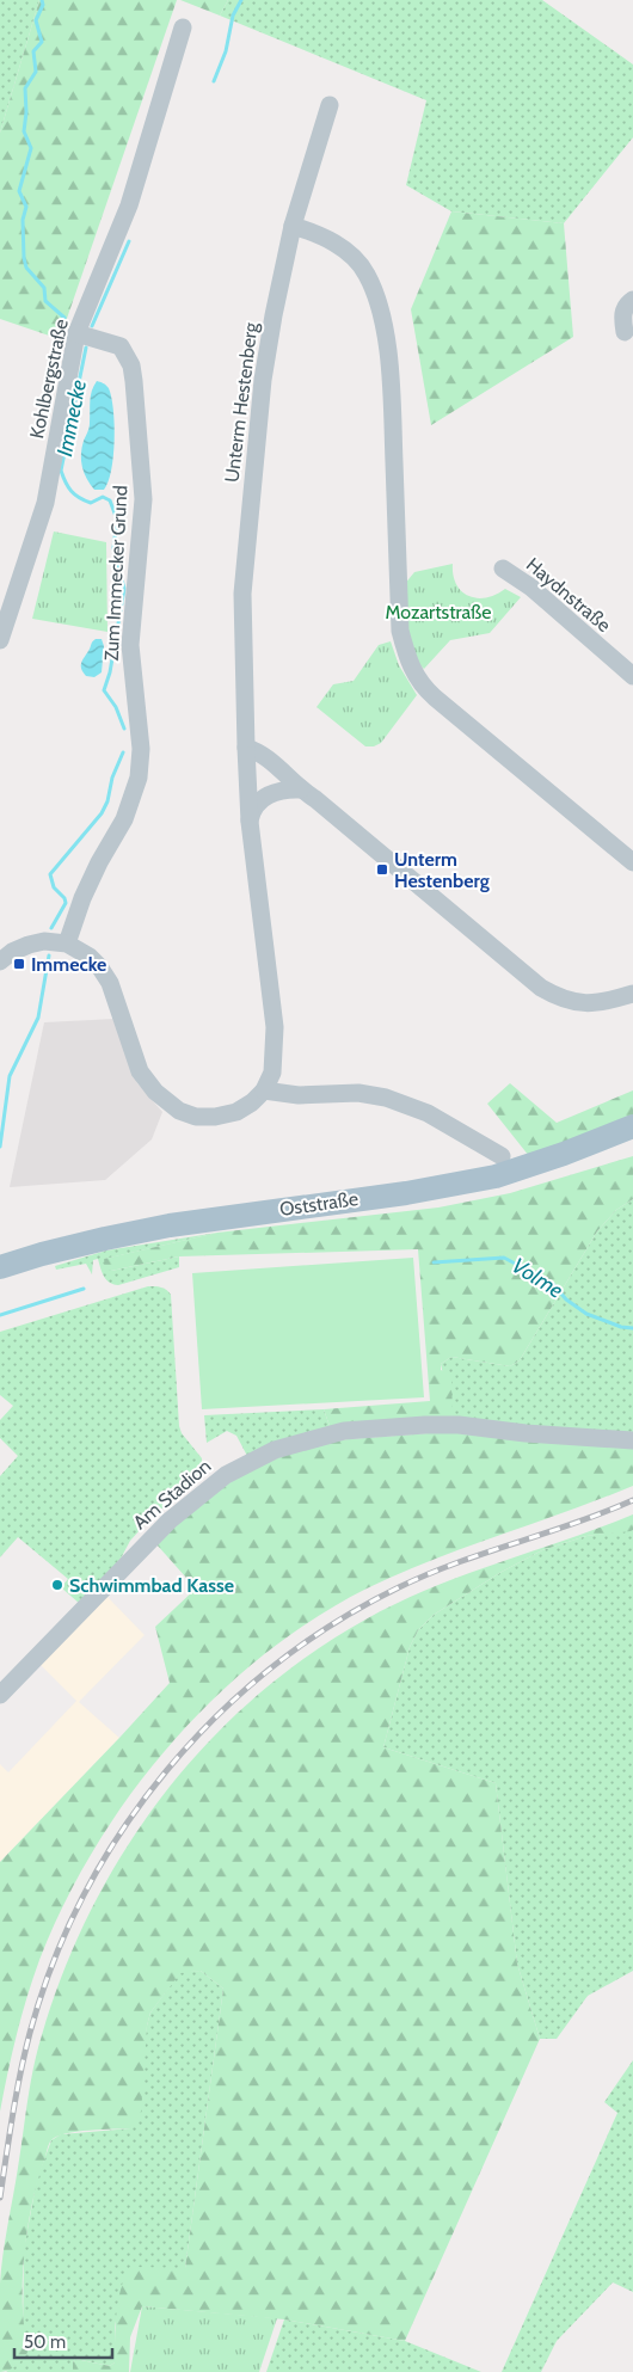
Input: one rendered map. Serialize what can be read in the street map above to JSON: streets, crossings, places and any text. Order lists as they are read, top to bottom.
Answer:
{
  "streets": {
    "main road": ["Oststraße"],
    "street": [
      "Kohlbergstraße",
      "Unterm Hestenberg",
      "Zum Immecker Grund",
      "Haydnstraße",
      "Am Stadion"
    ]
  },
  "crossings": [
    ["Kohlbergstraße", "Zum Immecker Grund"]
  ],
  "water": ["Immecke", "Volme"],
  "parks": ["Mozartstraße"],
  "places": {
    "transit": ["Unterm Hestenberg", "Immecke"],
    "other": ["Schwimmbad Kasse"]
  },
  "scale_bar": "50 m"
}
